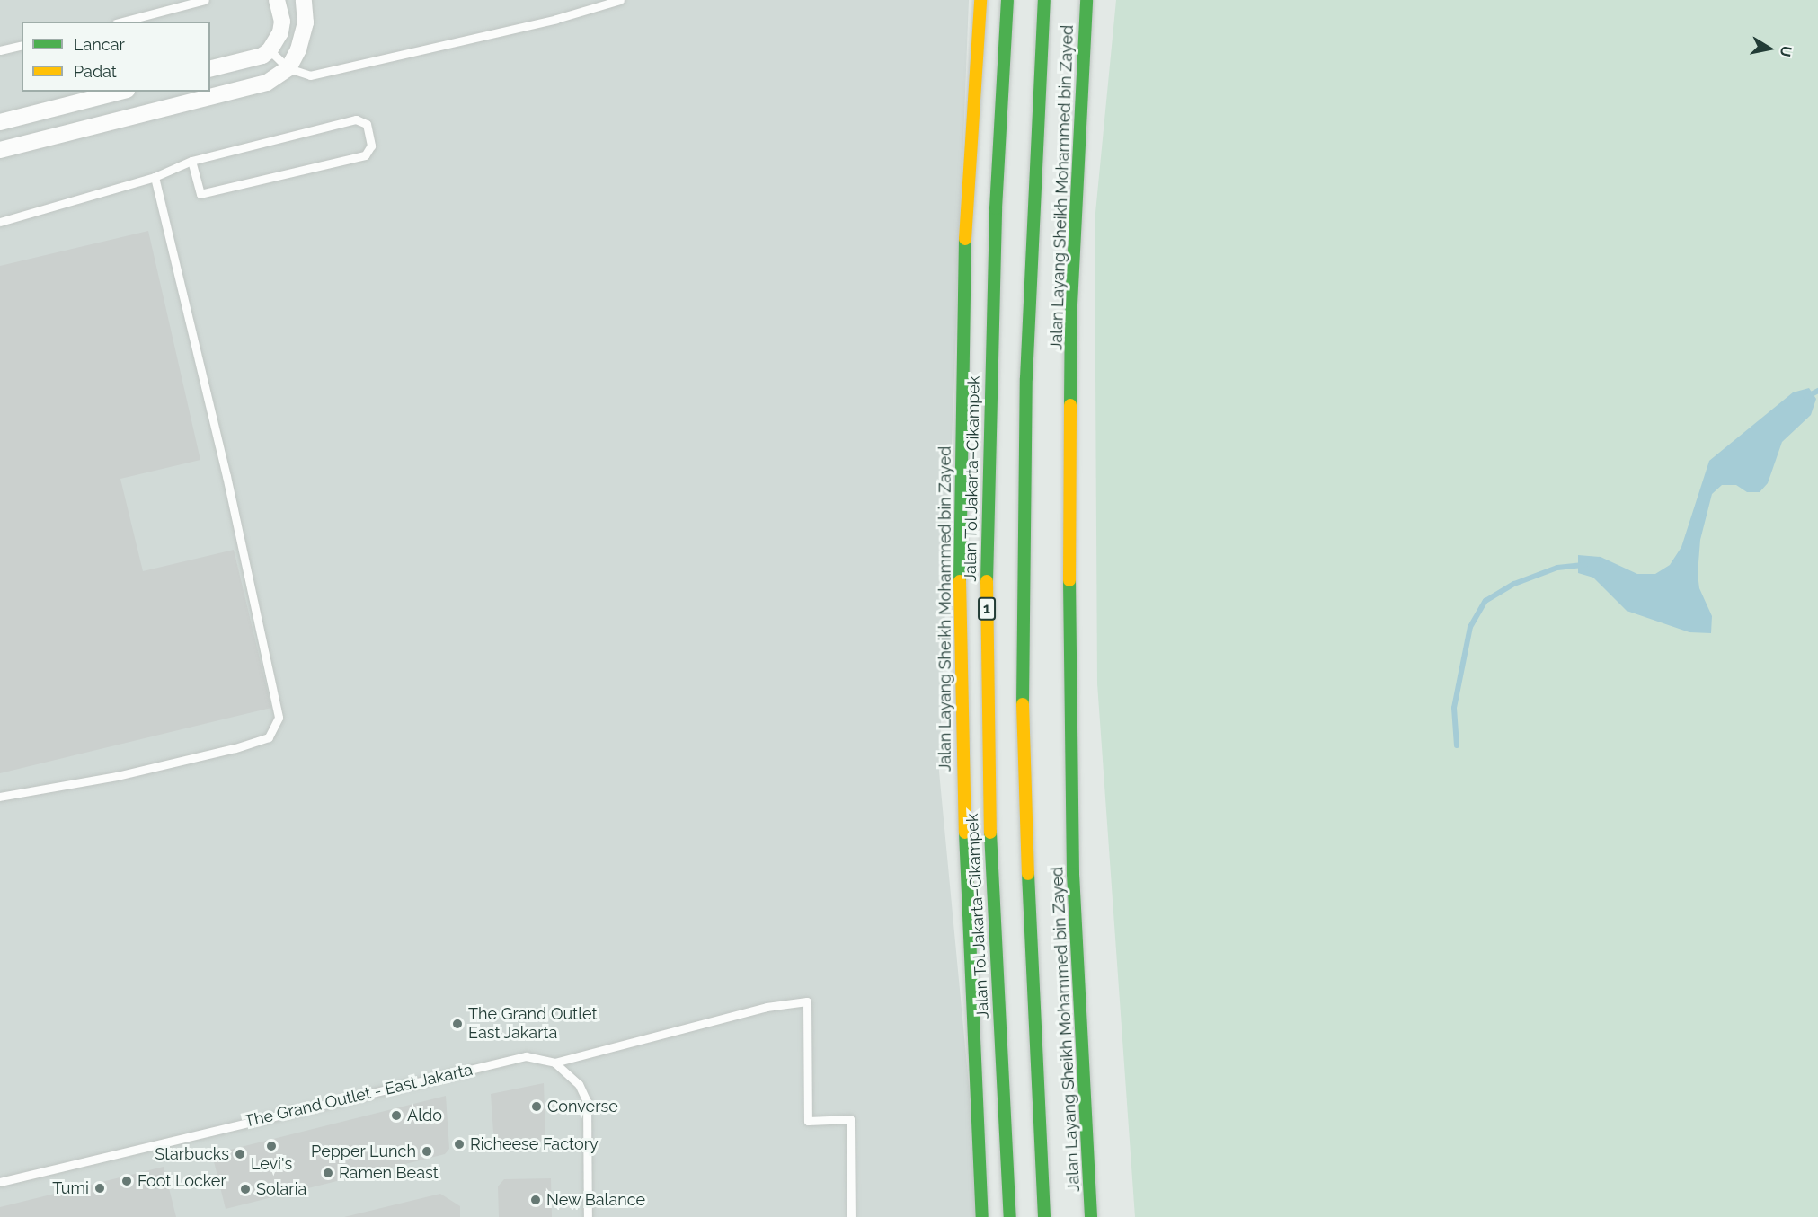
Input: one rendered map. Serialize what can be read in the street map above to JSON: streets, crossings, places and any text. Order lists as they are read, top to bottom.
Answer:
{
  "streets": {
    "highway": ["Jalan Layang Sheikh Mohammed bin Zayed", "Jalan Tol Jakarta–Cikampek", "1"],
    "lane": ["The Grand Outlet - East Jakarta"]
  },
  "places": [
    "The Grand Outlet East Jakarta",
    "Converse",
    "Aldo",
    "Richeese Factory",
    "Levi's",
    "Pepper Lunch",
    "Starbucks",
    "Ramen Beast",
    "Foot Locker",
    "Tumi",
    "Solaria",
    "New Balance"
  ],
  "legend": ["Lancar", "Padat"],
  "north": "right"
}
